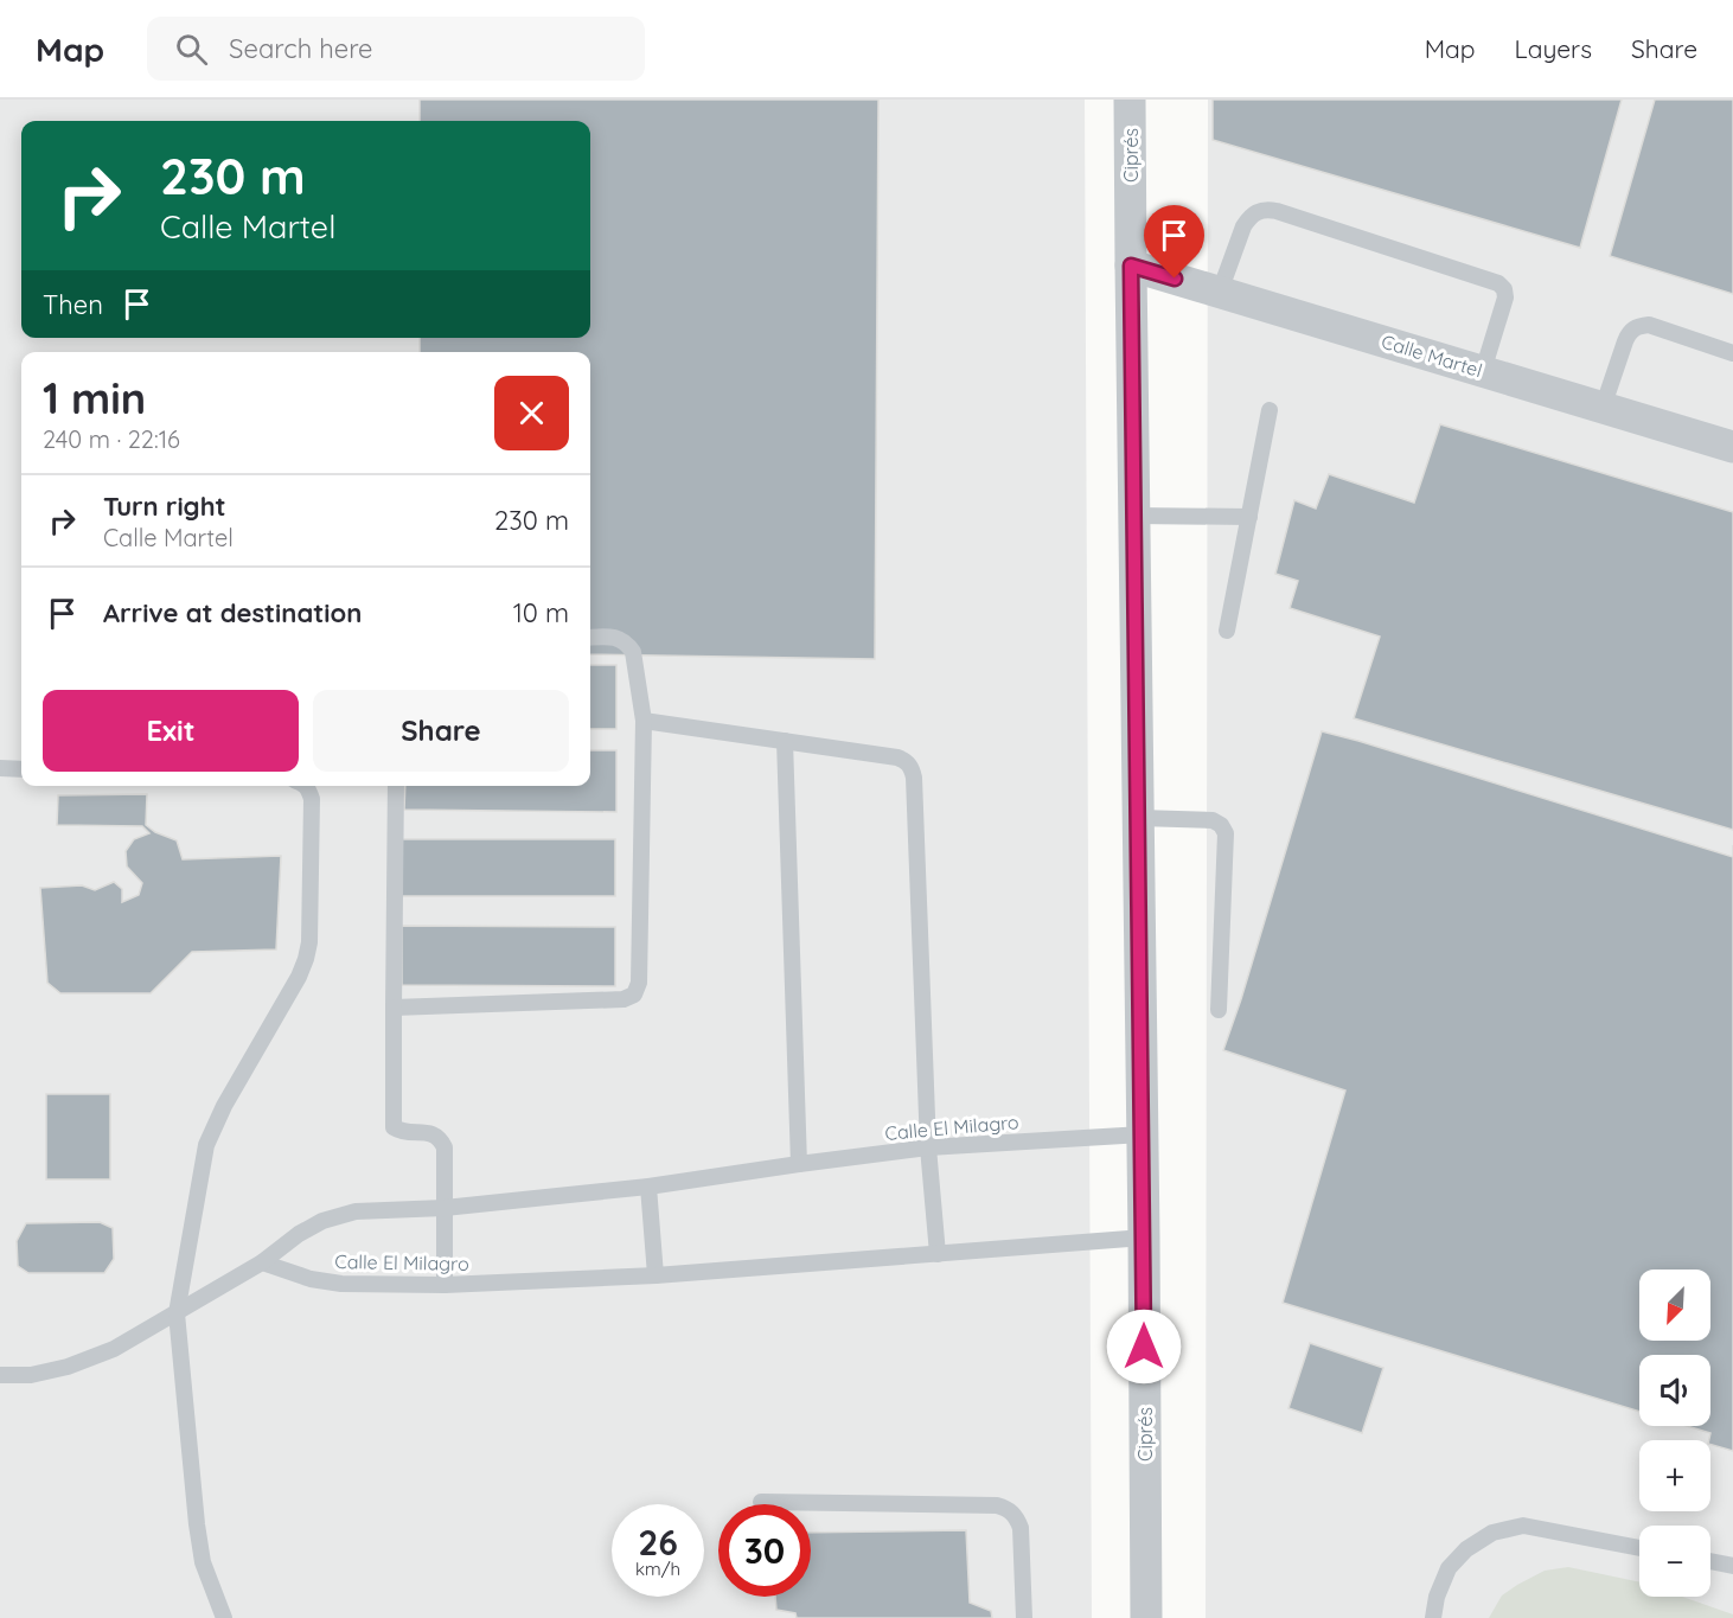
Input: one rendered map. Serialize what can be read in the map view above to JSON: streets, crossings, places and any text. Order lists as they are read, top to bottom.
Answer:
{
  "streets": {
    "street": ["Ciprés", "Calle Martel"],
    "lane": ["Calle El Milagro"]
  },
  "crossings": [
    ["Ciprés", "Calle Martel"],
    ["Ciprés", "Calle El Milagro"]
  ],
  "north": "bottom left",
  "page": {
    "header": "Map",
    "search": "Search here",
    "nav": ["Map", "Layers", "Share"],
    "turn": ["230 m", "Calle Martel"],
    "then": "Then",
    "heading": ["1 min", "240 m · 22:16"],
    "list": [
      {
        "name": "Turn right",
        "note": "Calle Martel",
        "value": "230 m"
      },
      {
        "name": "Arrive at destination",
        "value": "10 m"
      }
    ],
    "buttons": ["Exit", "Share"],
    "map_buttons": ["+", "−"],
    "speed": "26 km/h",
    "limit": "30"
  }
}
